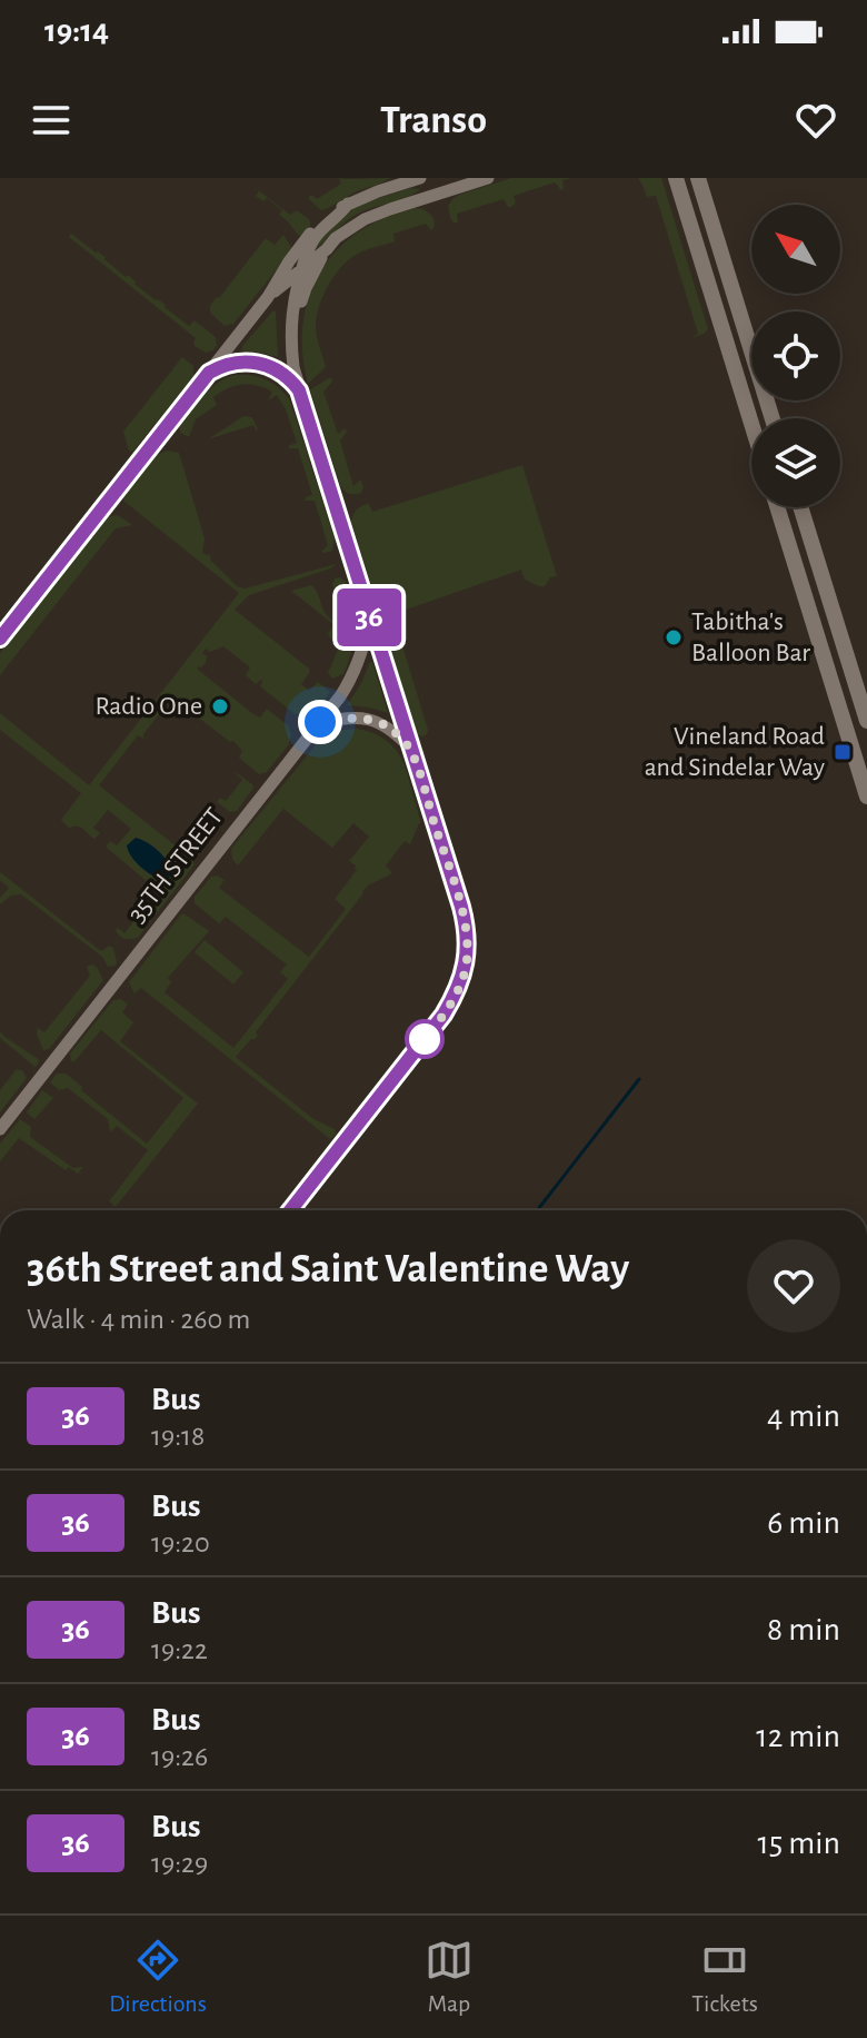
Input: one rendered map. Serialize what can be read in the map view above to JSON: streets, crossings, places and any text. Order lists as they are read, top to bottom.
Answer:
{
  "streets": {
    "street": ["35TH STREET"]
  },
  "places": {
    "other": ["Tabitha's Balloon Bar", "Radio One"],
    "transit": ["Vineland Road and Sindelar Way"]
  },
  "lines": ["bus line 36"],
  "north": "top left",
  "page": {
    "status": "19:14",
    "header": "Transo",
    "on_map": "36",
    "heading": ["36th Street and Saint Valentine Way", "Walk · 4 min · 260 m"],
    "list": [
      {
        "mark": "36",
        "name": "Bus",
        "note": "19:18",
        "value": "4 min"
      },
      {
        "mark": "36",
        "name": "Bus",
        "note": "19:20",
        "value": "6 min"
      },
      {
        "mark": "36",
        "name": "Bus",
        "note": "19:22",
        "value": "8 min"
      },
      {
        "mark": "36",
        "name": "Bus",
        "note": "19:26",
        "value": "12 min"
      },
      {
        "mark": "36",
        "name": "Bus",
        "note": "19:29",
        "value": "15 min"
      }
    ],
    "tabs": ["Directions", "Map", "Tickets"]
  }
}
